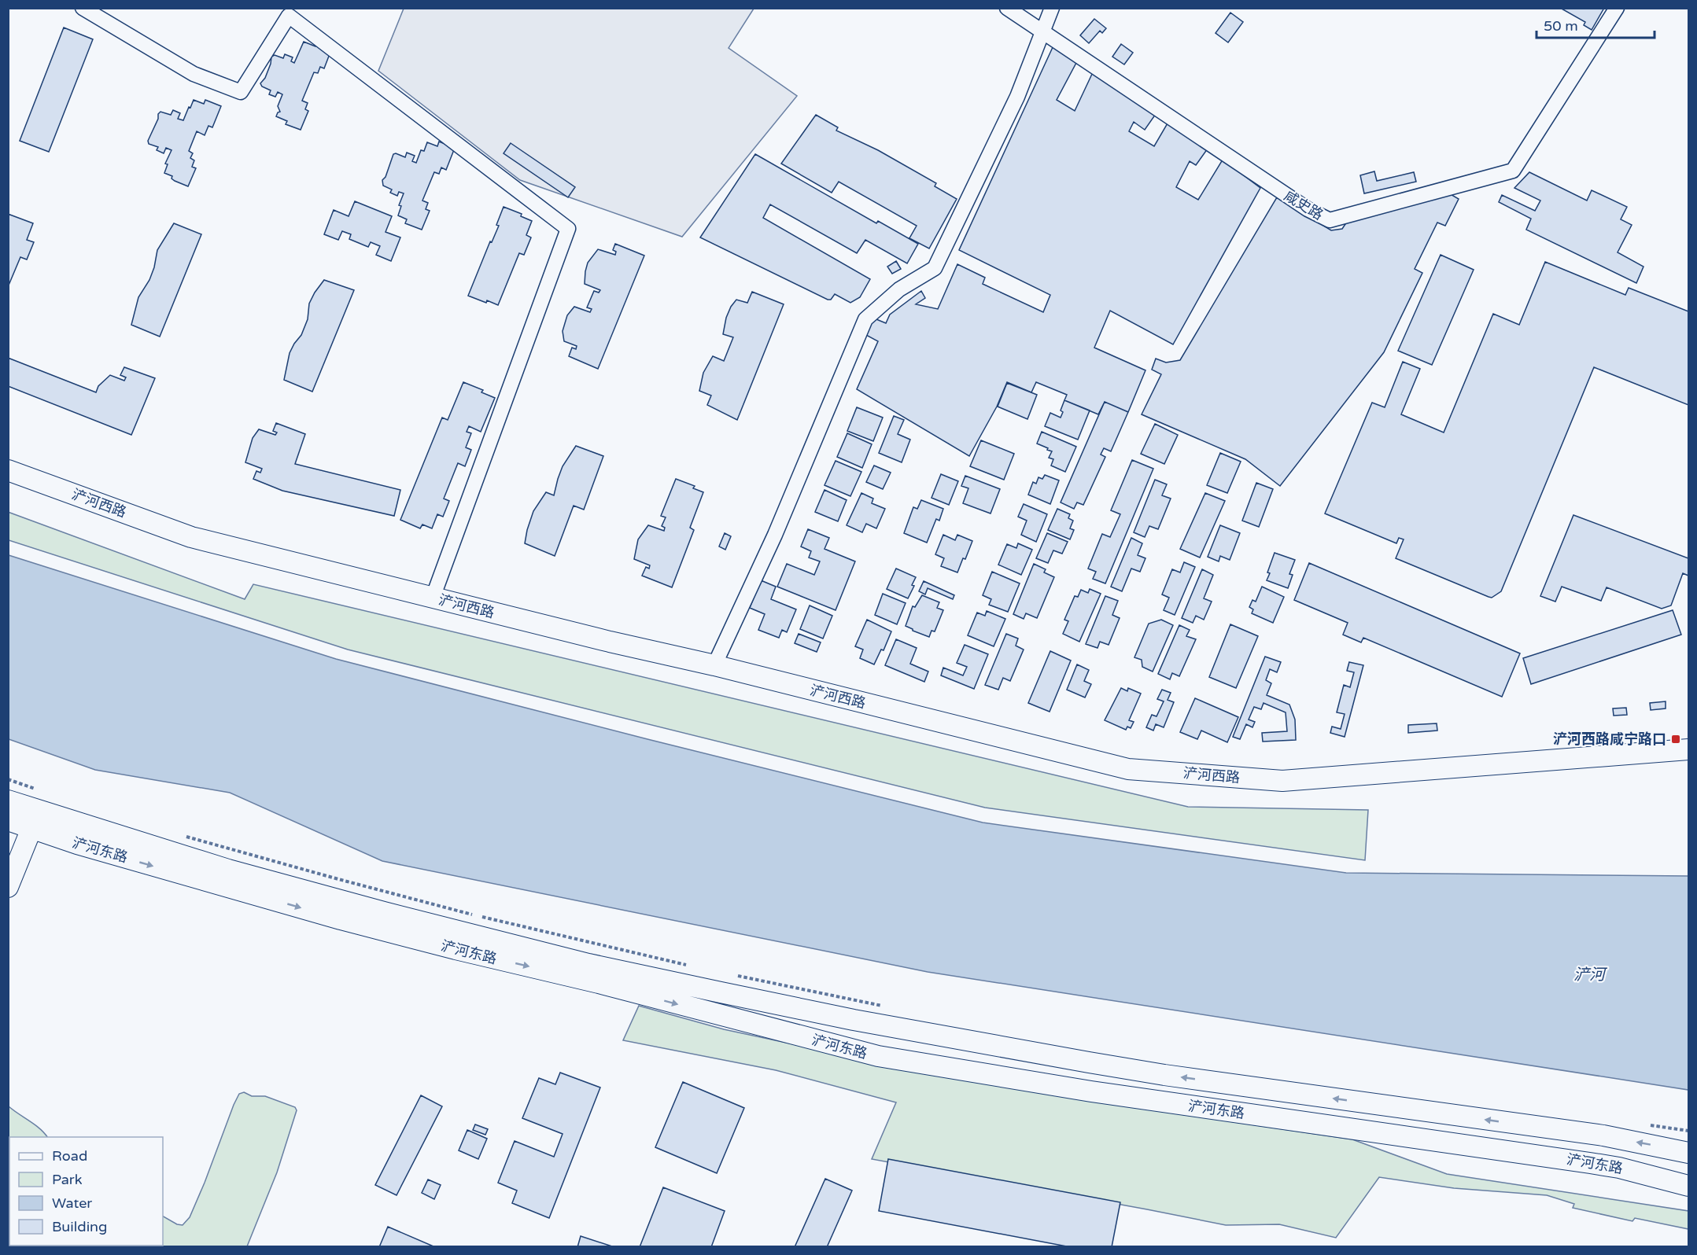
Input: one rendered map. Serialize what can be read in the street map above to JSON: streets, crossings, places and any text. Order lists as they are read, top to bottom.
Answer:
{
  "streets": {
    "street": ["咸史路", "浐河西路", "浐河东路"]
  },
  "water": ["浐河"],
  "places": {
    "transit": ["浐河西路咸宁路口"]
  },
  "legend": [
    "Road",
    "Park",
    "Water",
    "Building"
  ],
  "scale_bar": "50 m"
}
